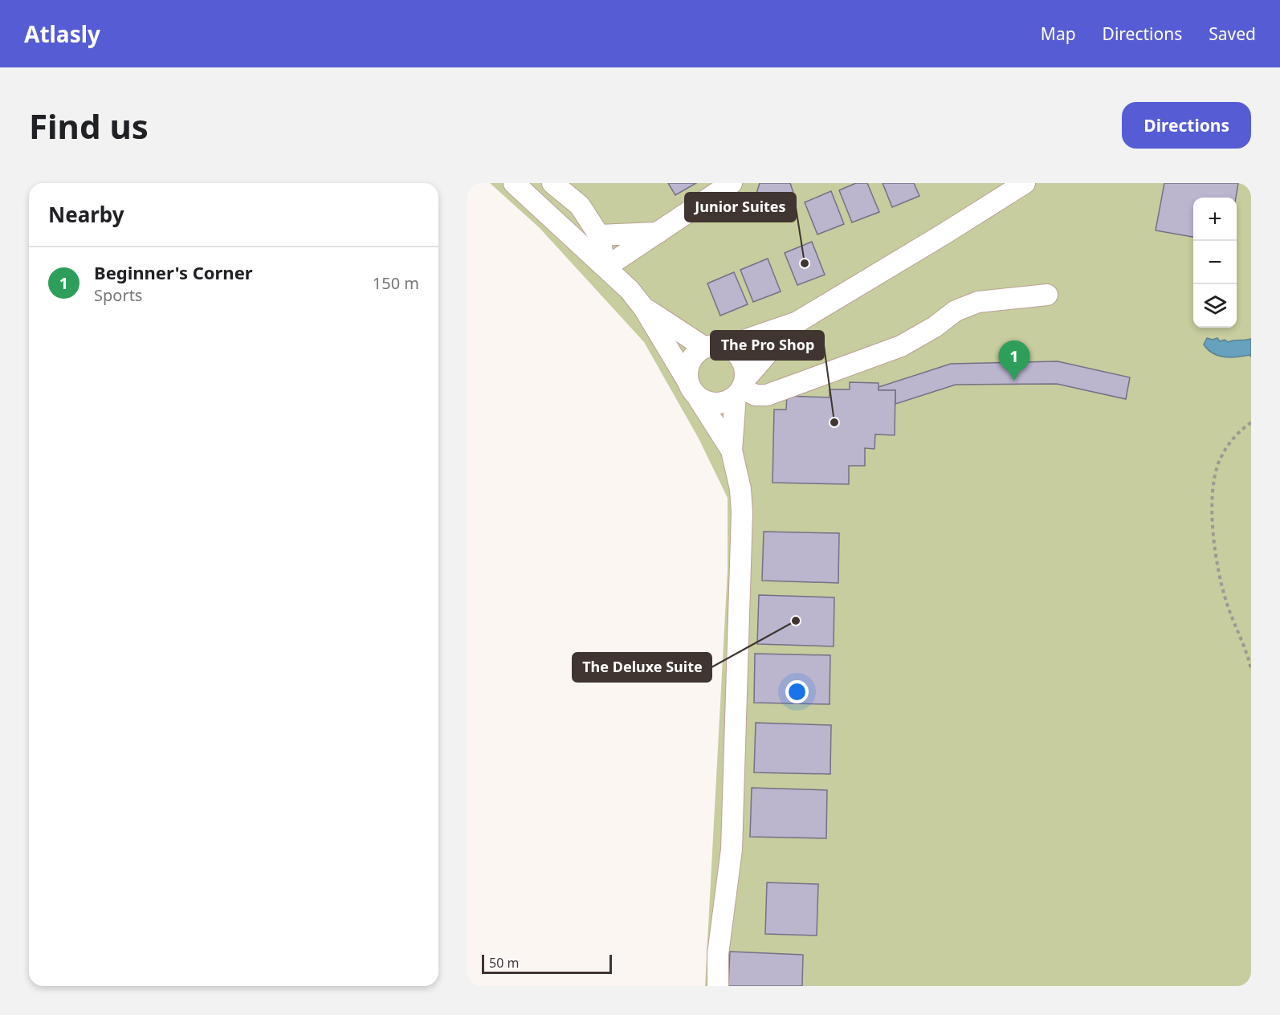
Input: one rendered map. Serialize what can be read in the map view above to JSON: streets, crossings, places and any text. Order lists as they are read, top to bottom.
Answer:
{
  "places": ["Junior Suites", "The Pro Shop", "The Deluxe Suite"],
  "scale_bar": "50 m",
  "page": {
    "header": "Atlasly",
    "nav": ["Map", "Directions", "Saved"],
    "buttons": "Directions",
    "title": "Find us",
    "heading": "Nearby",
    "map_buttons": ["+", "−"],
    "list": [
      {
        "mark": "1",
        "name": "Beginner's Corner",
        "note": "Sports",
        "value": "150 m"
      }
    ],
    "pins": "1",
    "scale": "50 m"
  }
}
